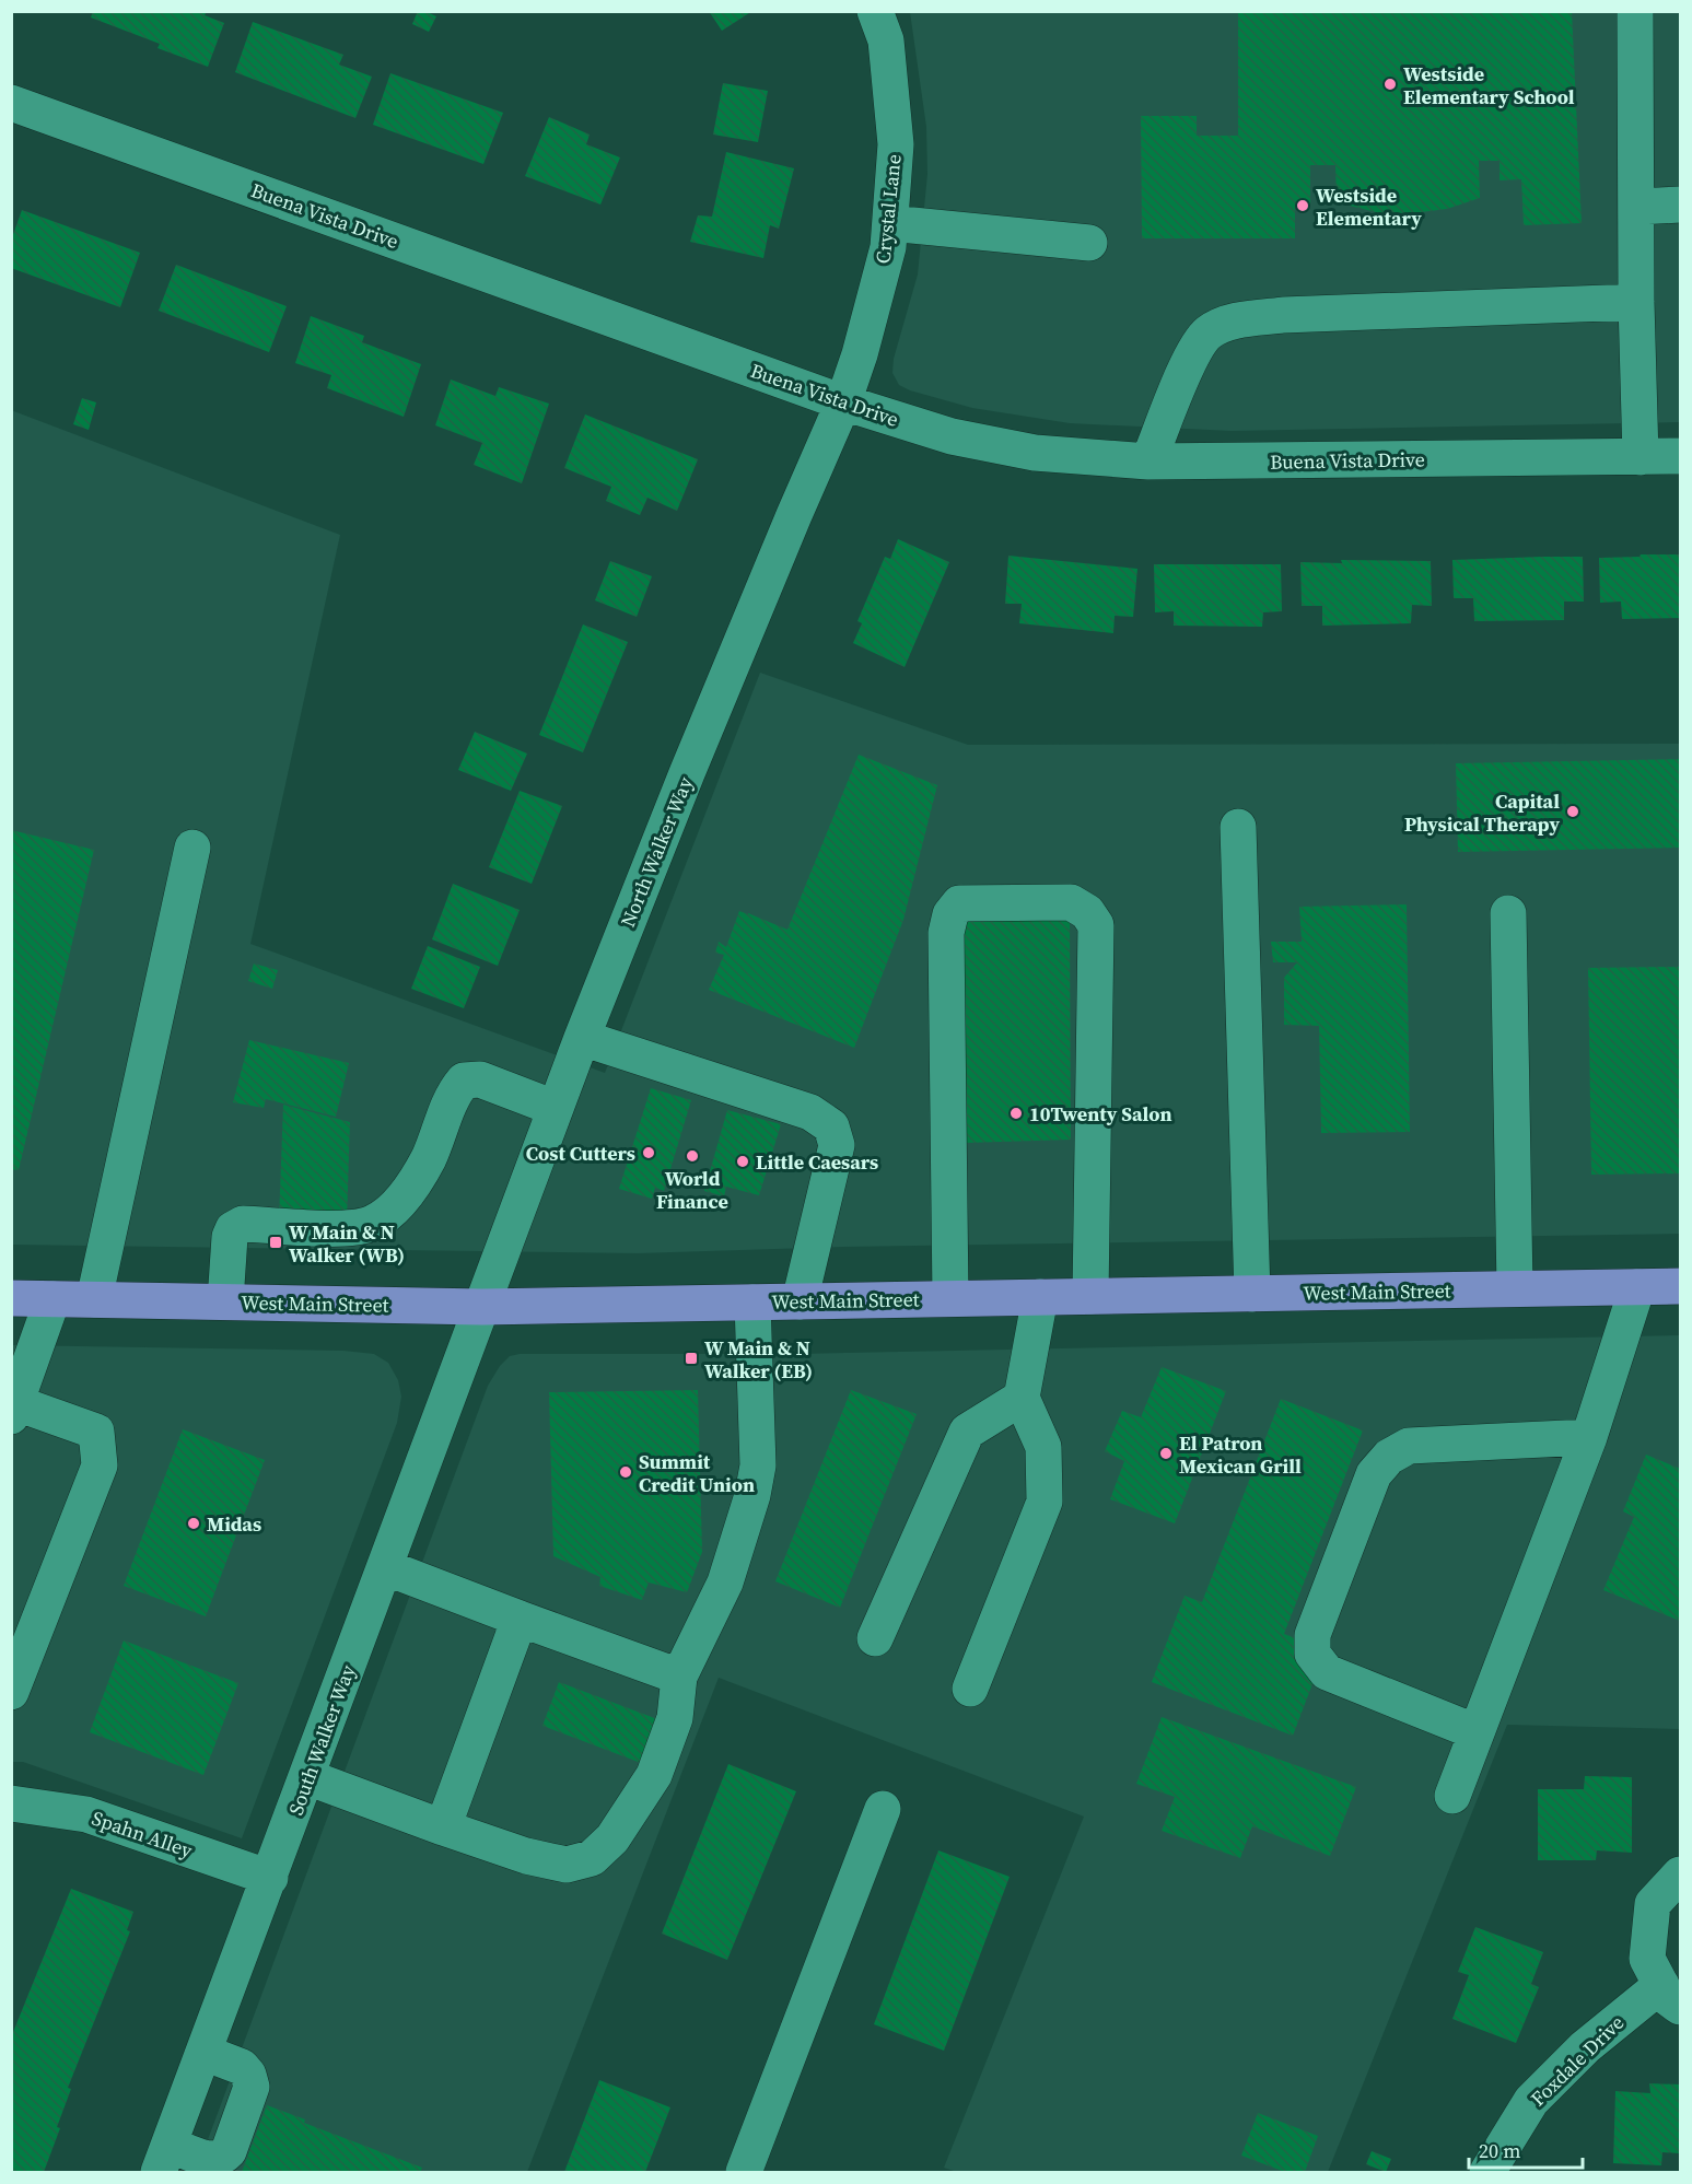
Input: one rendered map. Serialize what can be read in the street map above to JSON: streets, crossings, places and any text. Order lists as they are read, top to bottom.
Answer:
{
  "streets": {
    "main road": ["West Main Street"],
    "street": [
      "Crystal Lane",
      "Buena Vista Drive",
      "North Walker Way",
      "South Walker Way",
      "Spahn Alley",
      "Foxdale Drive"
    ]
  },
  "crossings": [
    ["Crystal Lane", "Buena Vista Drive"],
    ["Crystal Lane", "North Walker Way"],
    ["Buena Vista Drive", "North Walker Way"],
    ["North Walker Way", "West Main Street"],
    ["North Walker Way", "South Walker Way"],
    ["West Main Street", "South Walker Way"],
    ["South Walker Way", "Spahn Alley"]
  ],
  "places": {
    "other": [
      "Westside Elementary School",
      "Westside Elementary",
      "Capital Physical Therapy",
      "10Twenty Salon",
      "Cost Cutters",
      "World Finance",
      "Little Caesars",
      "El Patron Mexican Grill",
      "Summit Credit Union",
      "Midas"
    ],
    "transit": ["W Main & N Walker (WB)", "W Main & N Walker (EB)"]
  },
  "scale_bar": "20 m"
}
